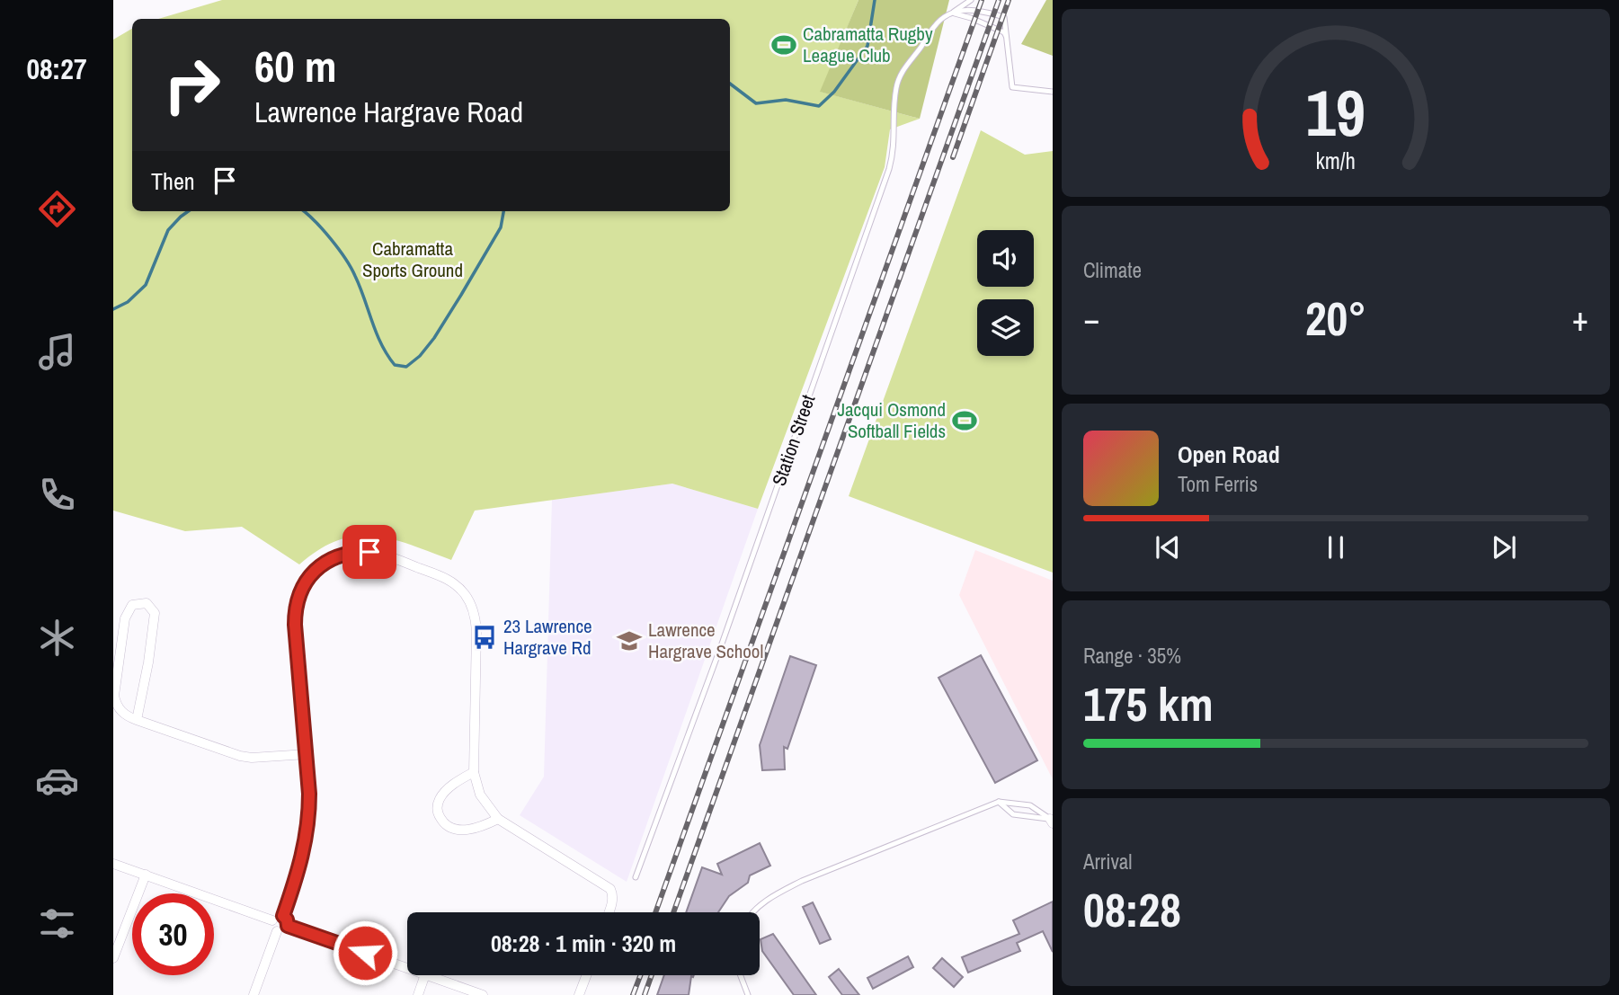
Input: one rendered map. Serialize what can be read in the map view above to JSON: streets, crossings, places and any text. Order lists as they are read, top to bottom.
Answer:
{
  "streets": {
    "lane": ["Station Street"]
  },
  "parks": ["Cabramatta Sports Ground"],
  "places": {
    "sports": ["Cabramatta Rugby League Club", "Jacqui Osmond Softball Fields"],
    "bus stop": ["23 Lawrence Hargrave Rd"],
    "school or university": ["Lawrence Hargrave School"]
  },
  "page": {
    "tabs": "08:27",
    "turn": ["60 m", "Lawrence Hargrave Road"],
    "then": "Then",
    "tile": [
      "Climate",
      ["Range · 35%", "175 km"],
      ["Arrival", "08:28"]
    ],
    "heat": ["−", "20°", "+"],
    "song": ["Open Road", "Tom Ferris"],
    "limit": "30",
    "trip": "08:28 · 1 min · 320 m",
    "gauge": ["19", "km/h"]
  }
}
